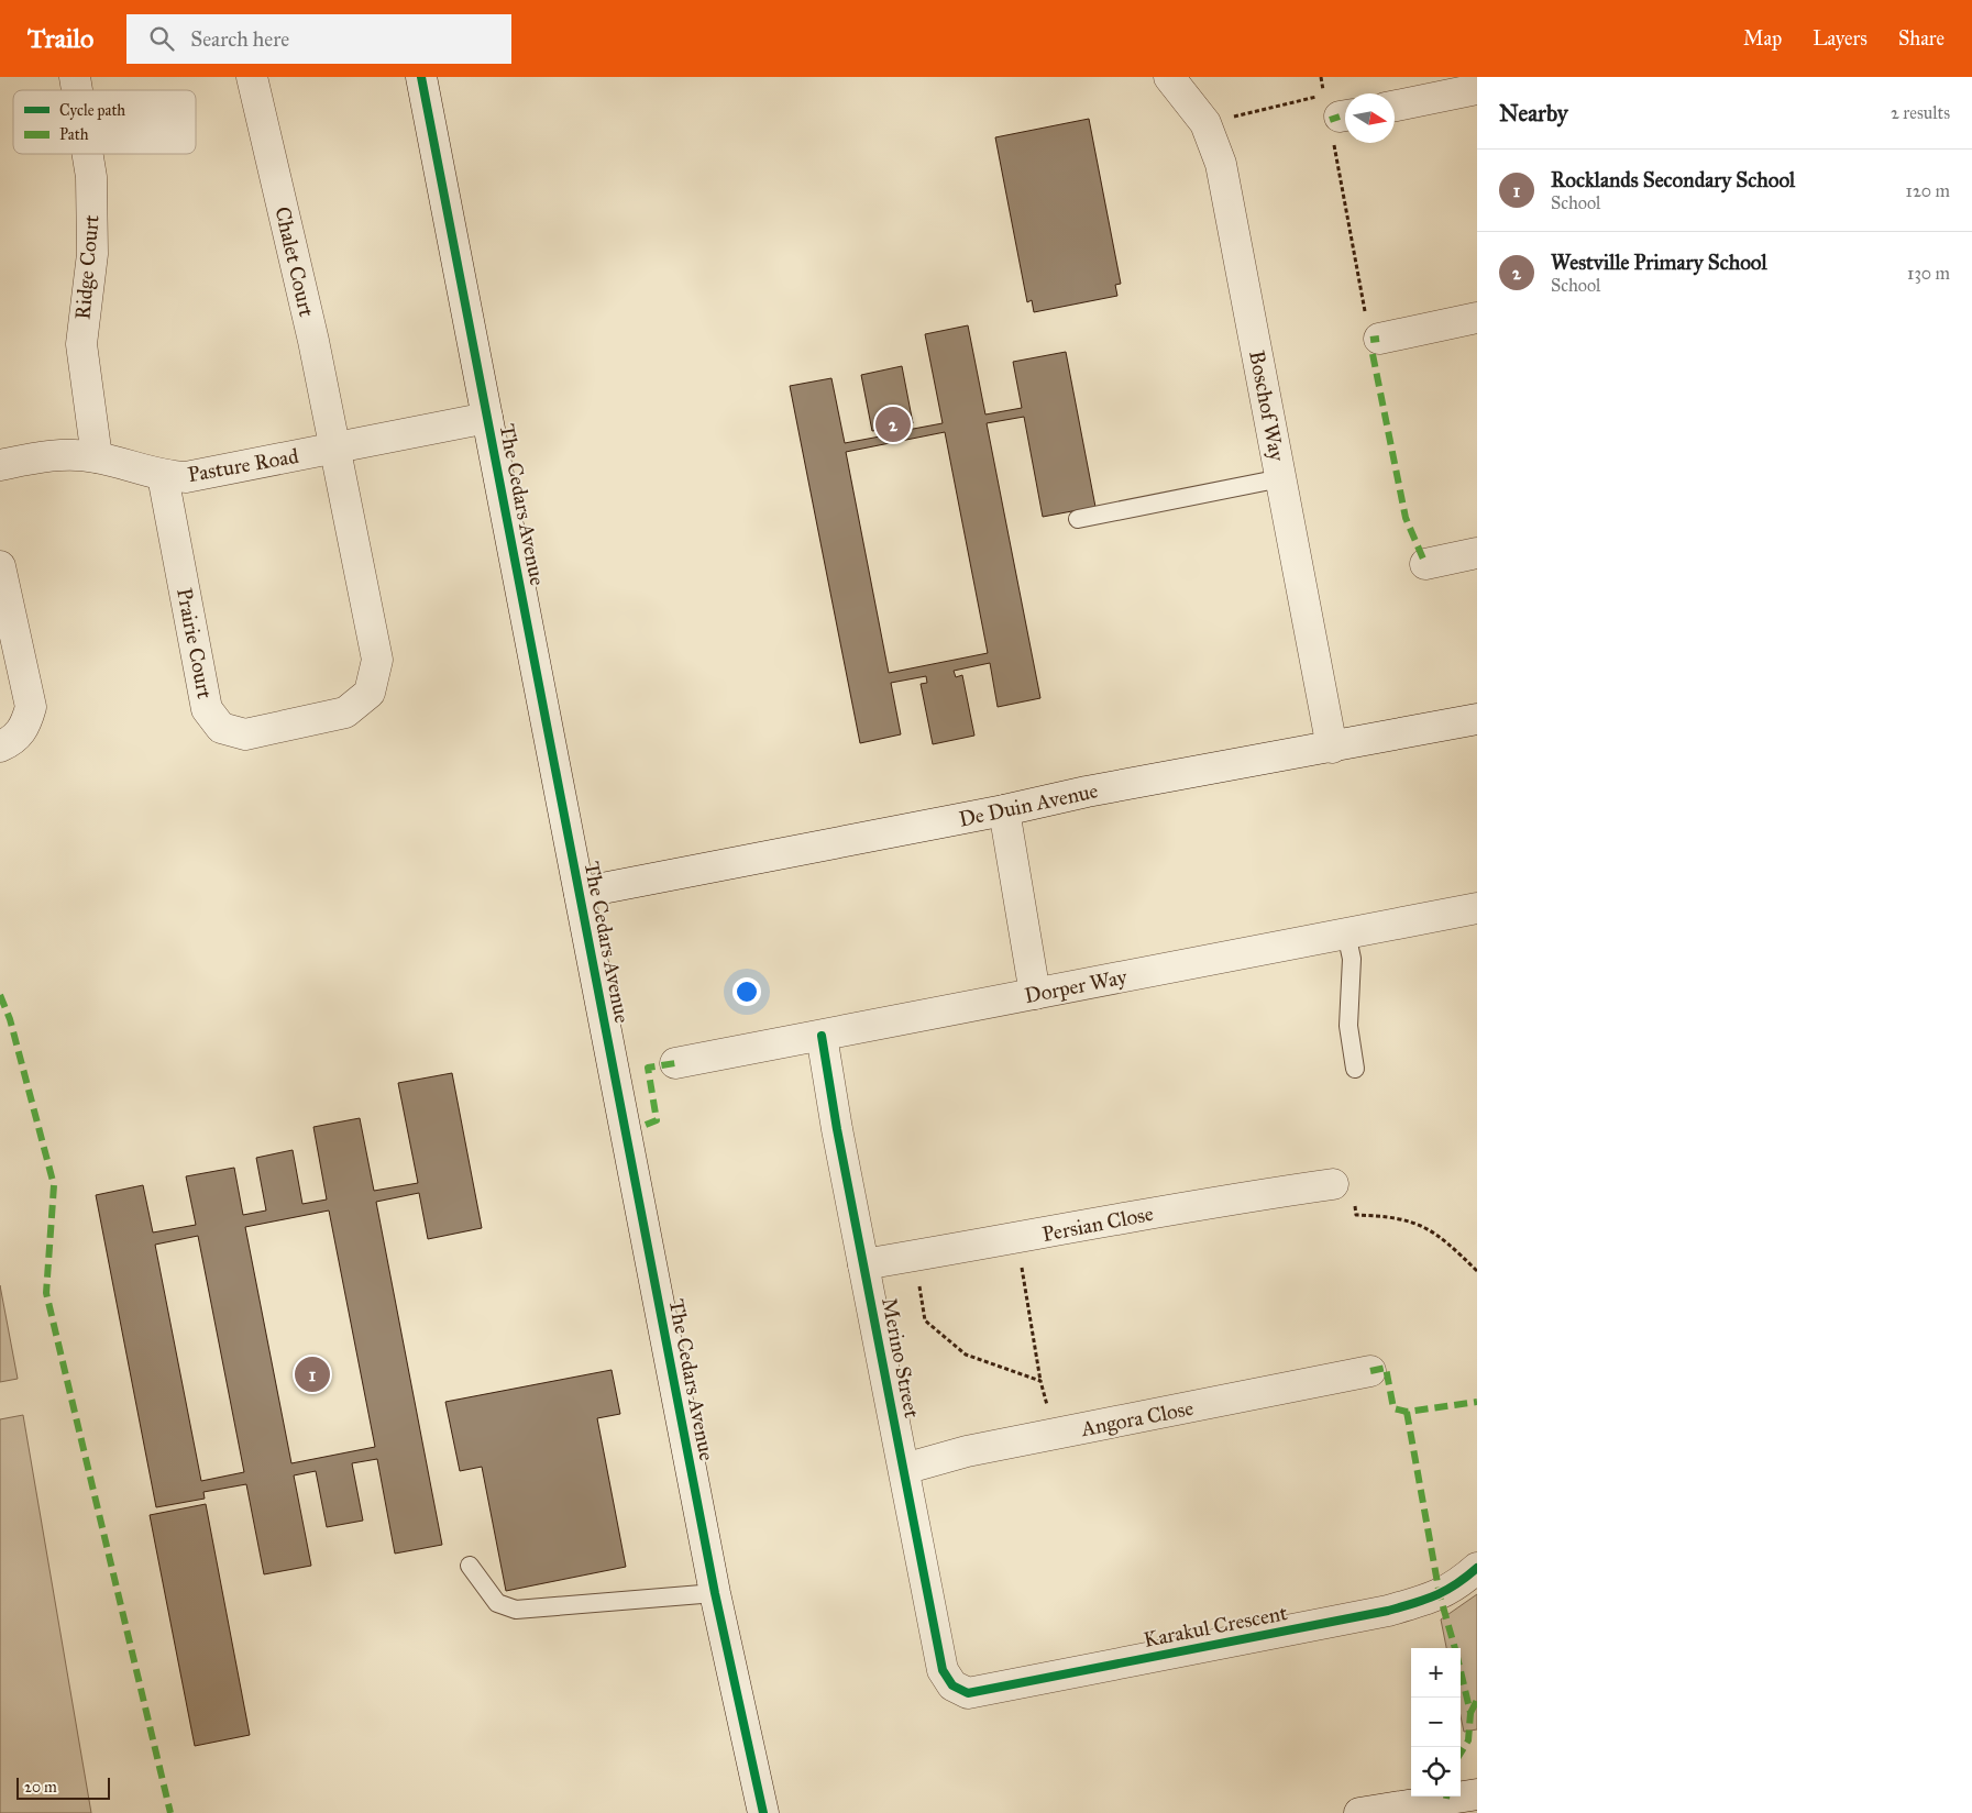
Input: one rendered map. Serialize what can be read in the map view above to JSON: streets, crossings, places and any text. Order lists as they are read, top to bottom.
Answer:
{
  "streets": {
    "street": [
      "Chalet Court",
      "Ridge Court",
      "Boschof Way",
      "Pasture Road",
      "The Cedars Avenue",
      "Prairie Court",
      "De Duin Avenue",
      "Dorper Way",
      "Persian Close",
      "Merino Street",
      "Angora Close",
      "Karakul Crescent"
    ]
  },
  "crossings": [
    ["Chalet Court", "Pasture Road"],
    ["Chalet Court", "Prairie Court"],
    ["Ridge Court", "Pasture Road"],
    ["Boschof Way", "De Duin Avenue"],
    ["Pasture Road", "The Cedars Avenue"],
    ["Pasture Road", "Prairie Court"],
    ["The Cedars Avenue", "De Duin Avenue"],
    ["Dorper Way", "Merino Street"],
    ["Persian Close", "Merino Street"],
    ["Merino Street", "Angora Close"],
    ["Merino Street", "Karakul Crescent"]
  ],
  "legend": ["Cycle path", "Path"],
  "scale_bar": "20 m",
  "north": "right",
  "page": {
    "header": "Trailo",
    "search": "Search here",
    "nav": ["Map", "Layers", "Share"],
    "heading": ["Nearby", "2 results"],
    "list": [
      {
        "mark": "1",
        "name": "Rocklands Secondary School",
        "note": "School",
        "value": "120 m"
      },
      {
        "mark": "2",
        "name": "Westville Primary School",
        "note": "School",
        "value": "130 m"
      }
    ],
    "pins": ["2", "1"],
    "map_buttons": ["+", "−"],
    "scale": "20 m"
  }
}
